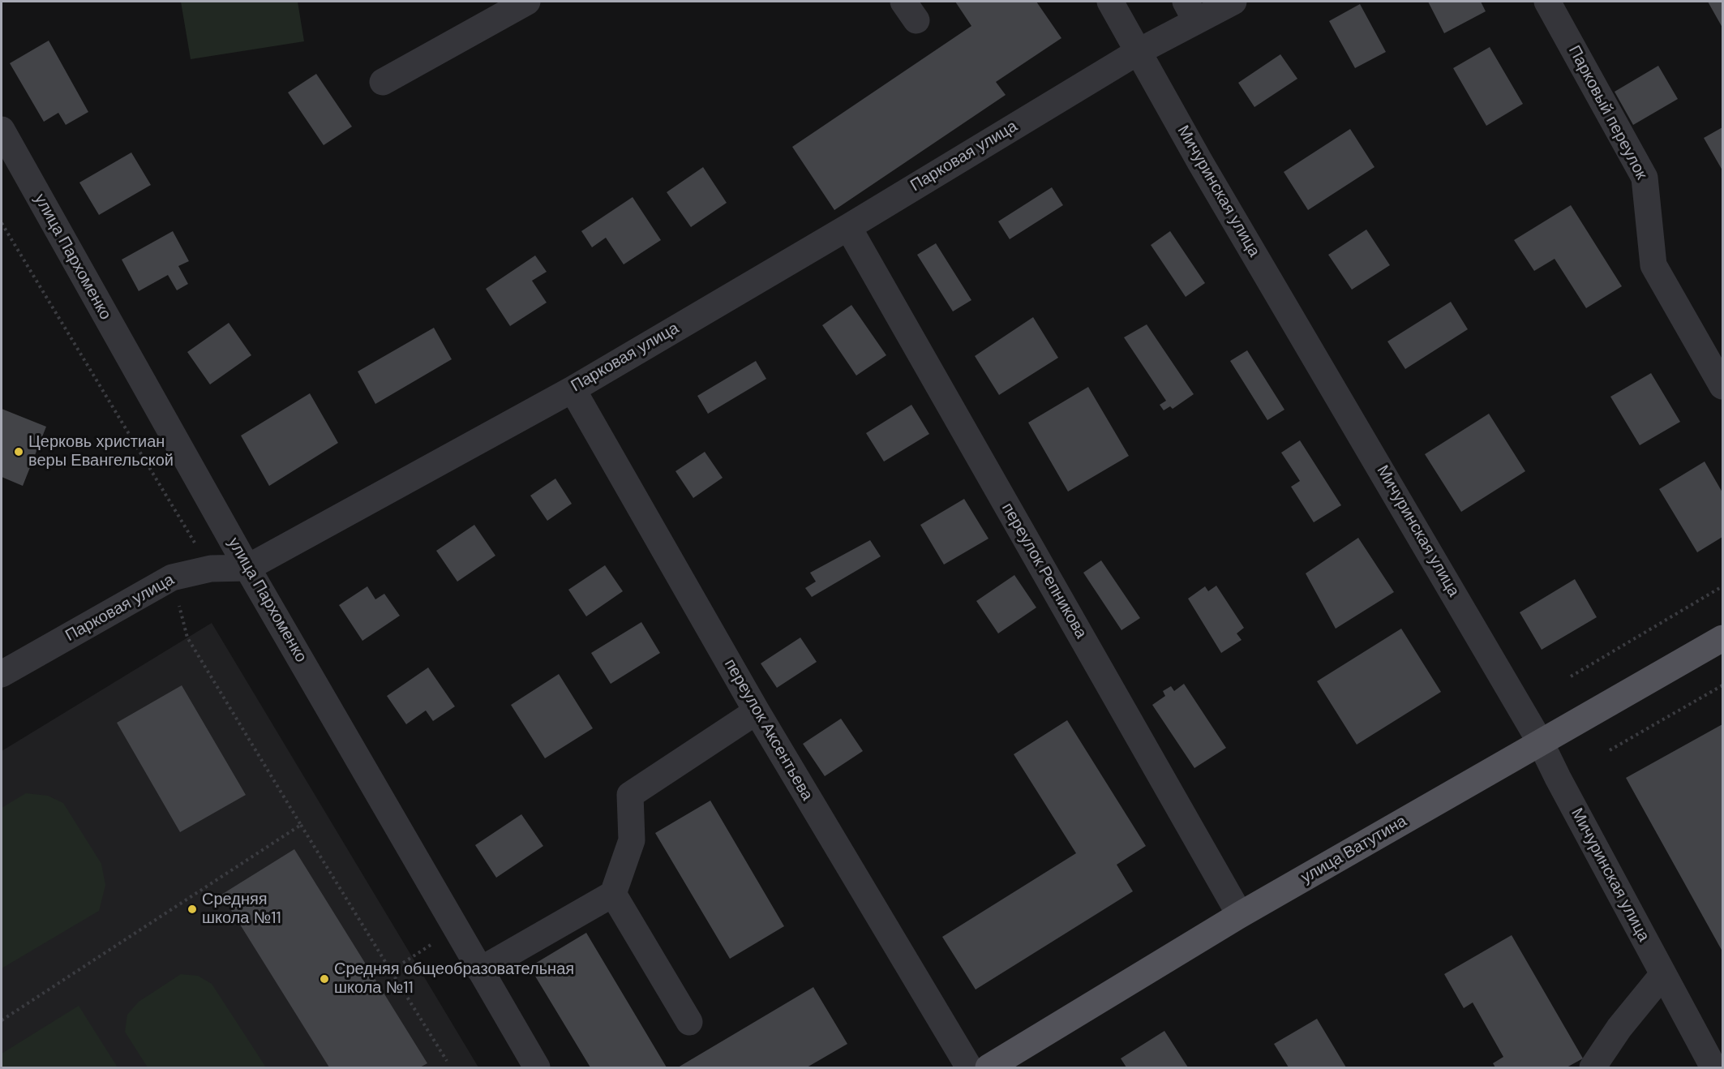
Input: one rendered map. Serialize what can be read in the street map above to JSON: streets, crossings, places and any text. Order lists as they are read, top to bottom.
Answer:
{
  "streets": {
    "main road": ["улица Ватутина"],
    "street": [
      "Парковый переулок",
      "Парковая улица",
      "Мичуринская улица",
      "улица Пархоменко",
      "переулок Репникова",
      "переулок Аксентьева"
    ]
  },
  "crossings": [
    ["Парковая улица", "Мичуринская улица"],
    ["Парковая улица", "улица Пархоменко"],
    ["Парковая улица", "переулок Репникова"],
    ["Парковая улица", "переулок Аксентьева"],
    ["Мичуринская улица", "улица Ватутина"],
    ["переулок Репникова", "улица Ватутина"]
  ],
  "places": ["Церковь христиан веры Евангельской", "Средняя школа №11", "Средняя общеобразовательная школа №11"]
}
